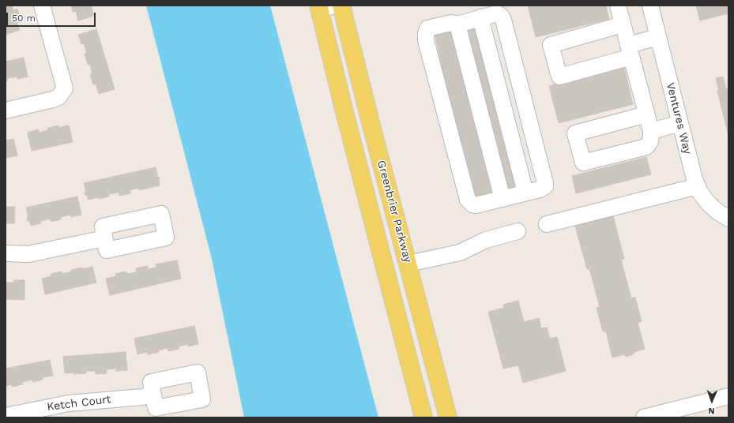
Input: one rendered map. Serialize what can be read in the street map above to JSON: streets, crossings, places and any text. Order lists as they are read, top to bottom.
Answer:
{
  "streets": {
    "main road": ["Greenbrier Parkway"],
    "street": ["Ventures Way", "Ketch Court"]
  },
  "scale_bar": "50 m",
  "north": "bottom"
}
